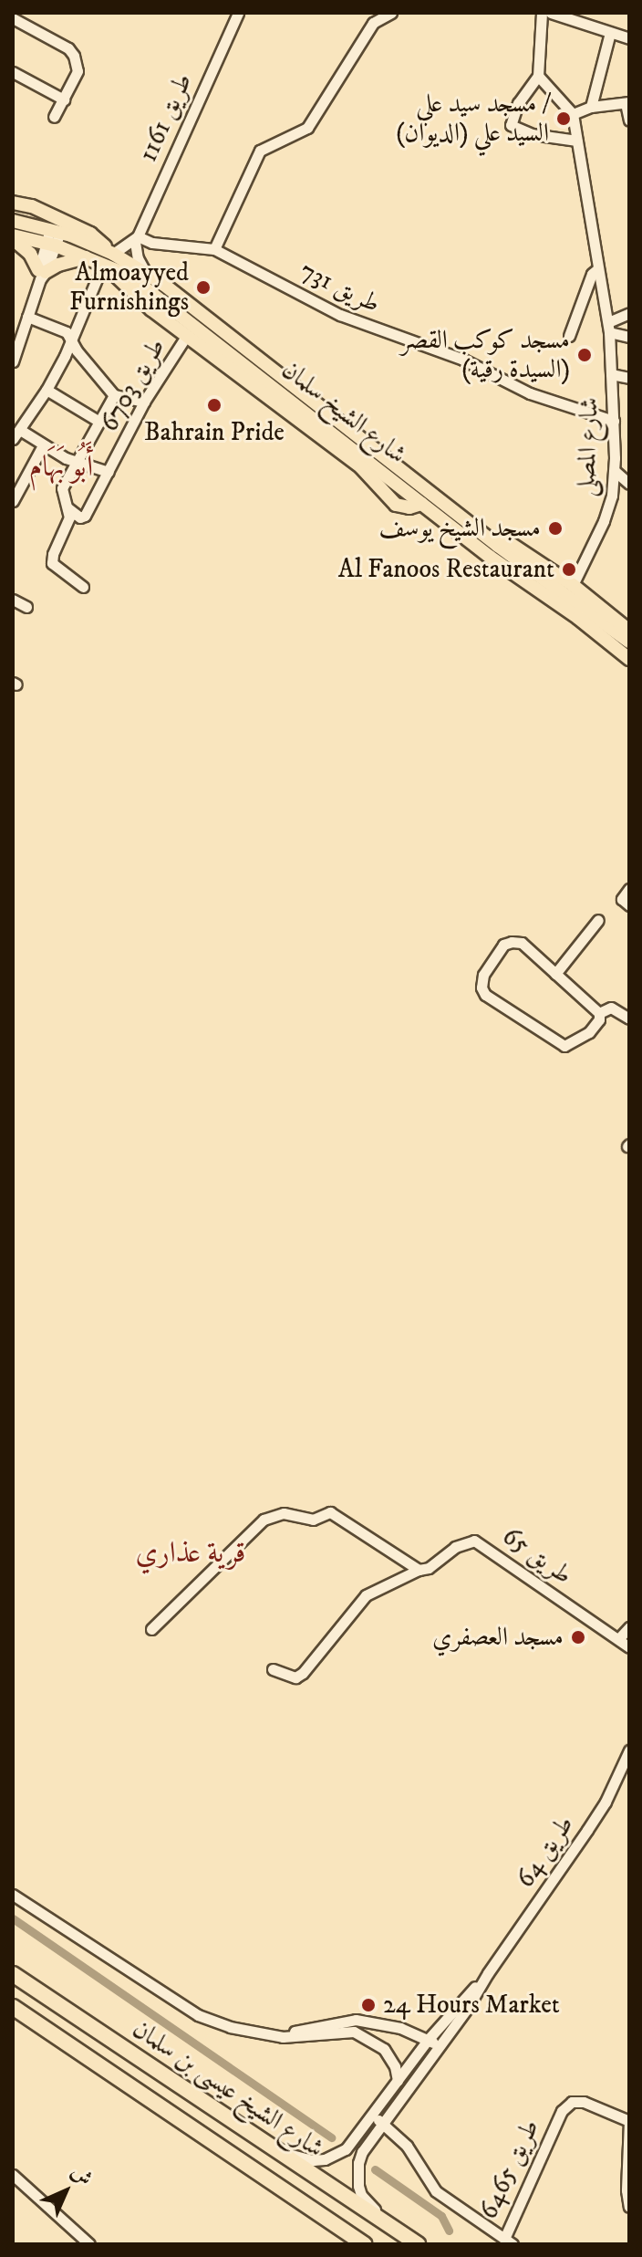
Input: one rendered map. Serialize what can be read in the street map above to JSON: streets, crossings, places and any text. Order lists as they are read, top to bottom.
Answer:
{
  "streets": {
    "highway": ["شارع الشيخ عيسى بن سلمان"],
    "main road": ["شارع الشيخ سلمان"],
    "street": [
      "طريق 1161",
      "طريق 731",
      "طريق 6703",
      "شارع المصلى",
      "طريق 65",
      "طريق 64",
      "طريق 6465"
    ]
  },
  "crossings": [
    ["طريق 731", "شارع المصلى"],
    ["طريق 64", "شارع الشيخ عيسى بن سلمان"],
    ["طريق 64", "طريق 6465"]
  ],
  "districts": ["أَبُو بَهَام", "قرية عذاري"],
  "places": [
    "مسجد سيد علي / السيد علي (الديوان)",
    "Almoayyed Furnishings",
    "مسجد كوكب القصر (السيدة رقية)",
    "Bahrain Pride",
    "مسجد الشيخ يوسف",
    "Al Fanoos Restaurant",
    "مسجد العصفري",
    "24 Hours Market"
  ],
  "north": "top right"
}
